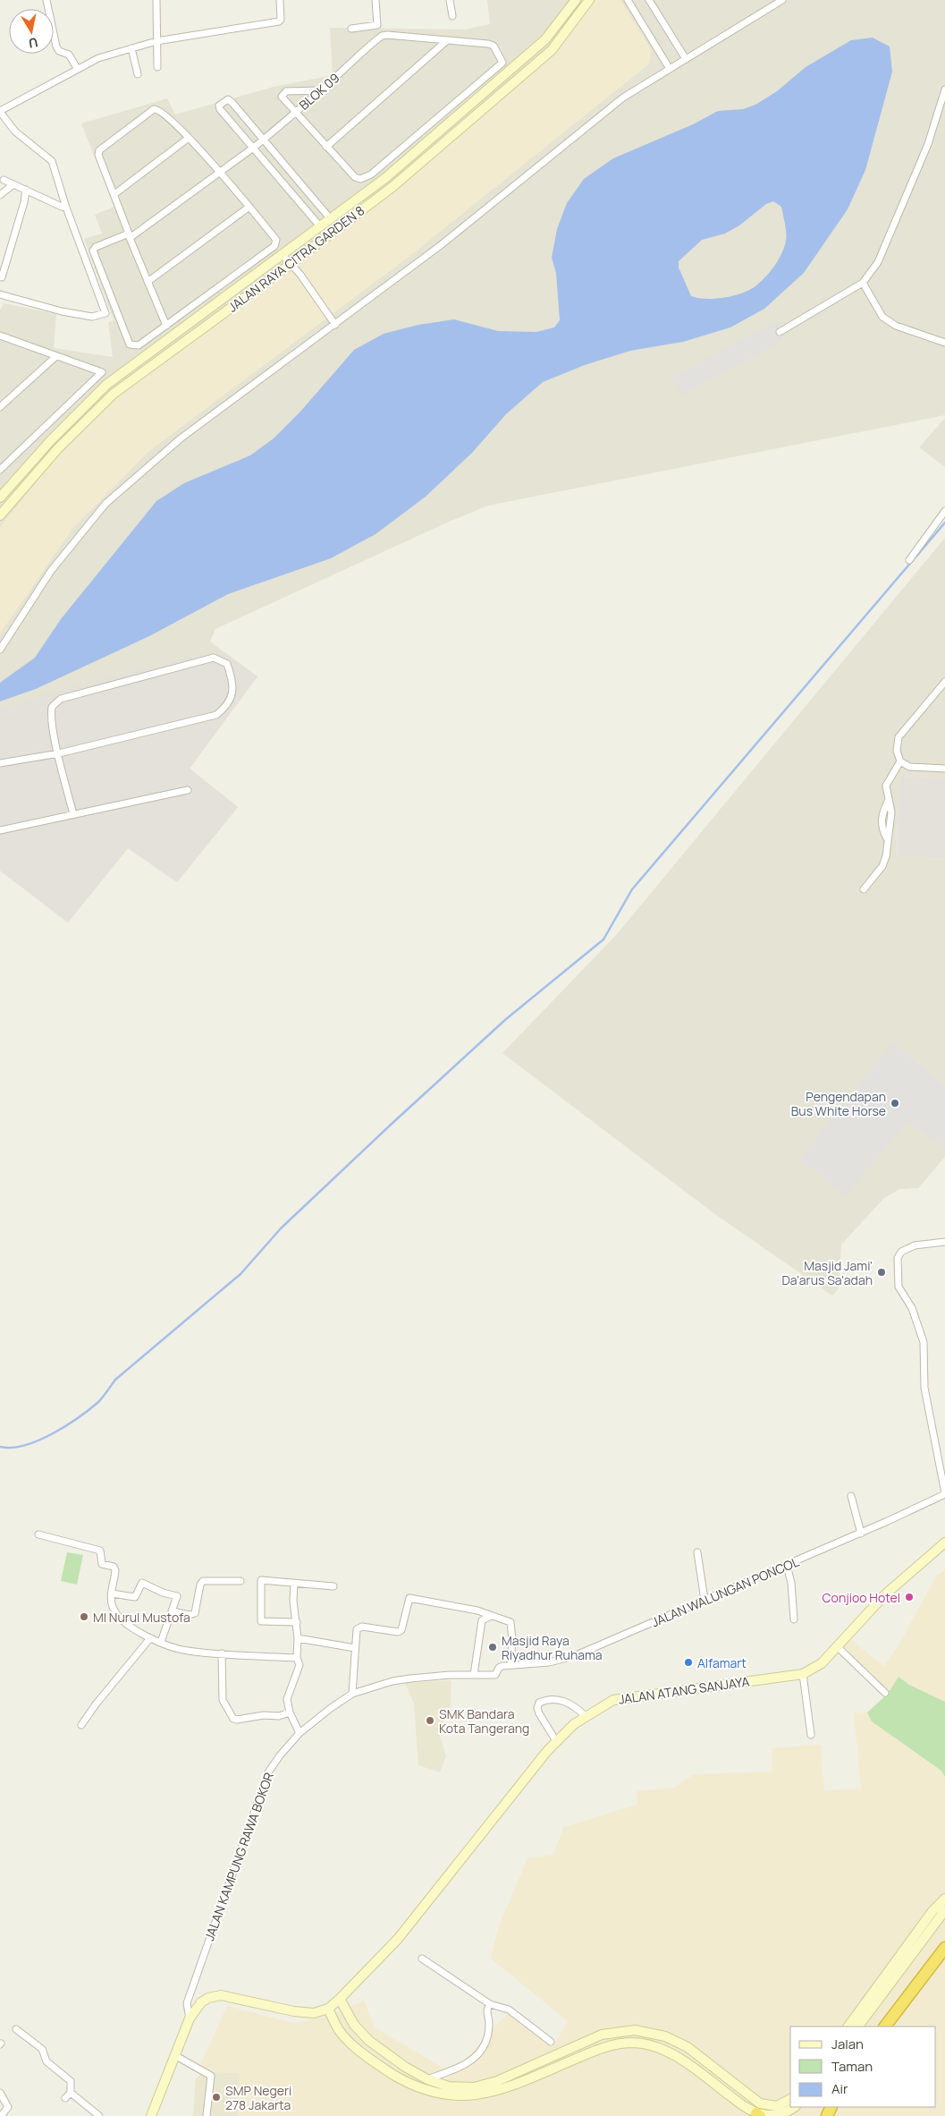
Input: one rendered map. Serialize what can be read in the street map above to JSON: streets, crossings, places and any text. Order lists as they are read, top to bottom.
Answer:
{
  "streets": {
    "street": [
      "BLOK 09",
      "JALAN RAYA CITRA GARDEN 8",
      "JALAN WALUNGAN PONCOL",
      "JALAN ATANG SANJAYA",
      "JALAN KAMPUNG RAWA BOKOR"
    ]
  },
  "crossings": [
    ["JALAN WALUNGAN PONCOL", "JALAN KAMPUNG RAWA BOKOR"]
  ],
  "places": [
    "Pengendapan Bus White Horse",
    "Masjid Jami' Da'arus Sa'adah",
    "Conjioo Hotel",
    "MI Nurul Mustofa",
    "Masjid Raya Riyadhur Ruhama",
    "Alfamart",
    "SMK Bandara Kota Tangerang",
    "SMP Negeri 278 Jakarta"
  ],
  "legend": ["Jalan", "Taman", "Air"],
  "north": "bottom"
}
